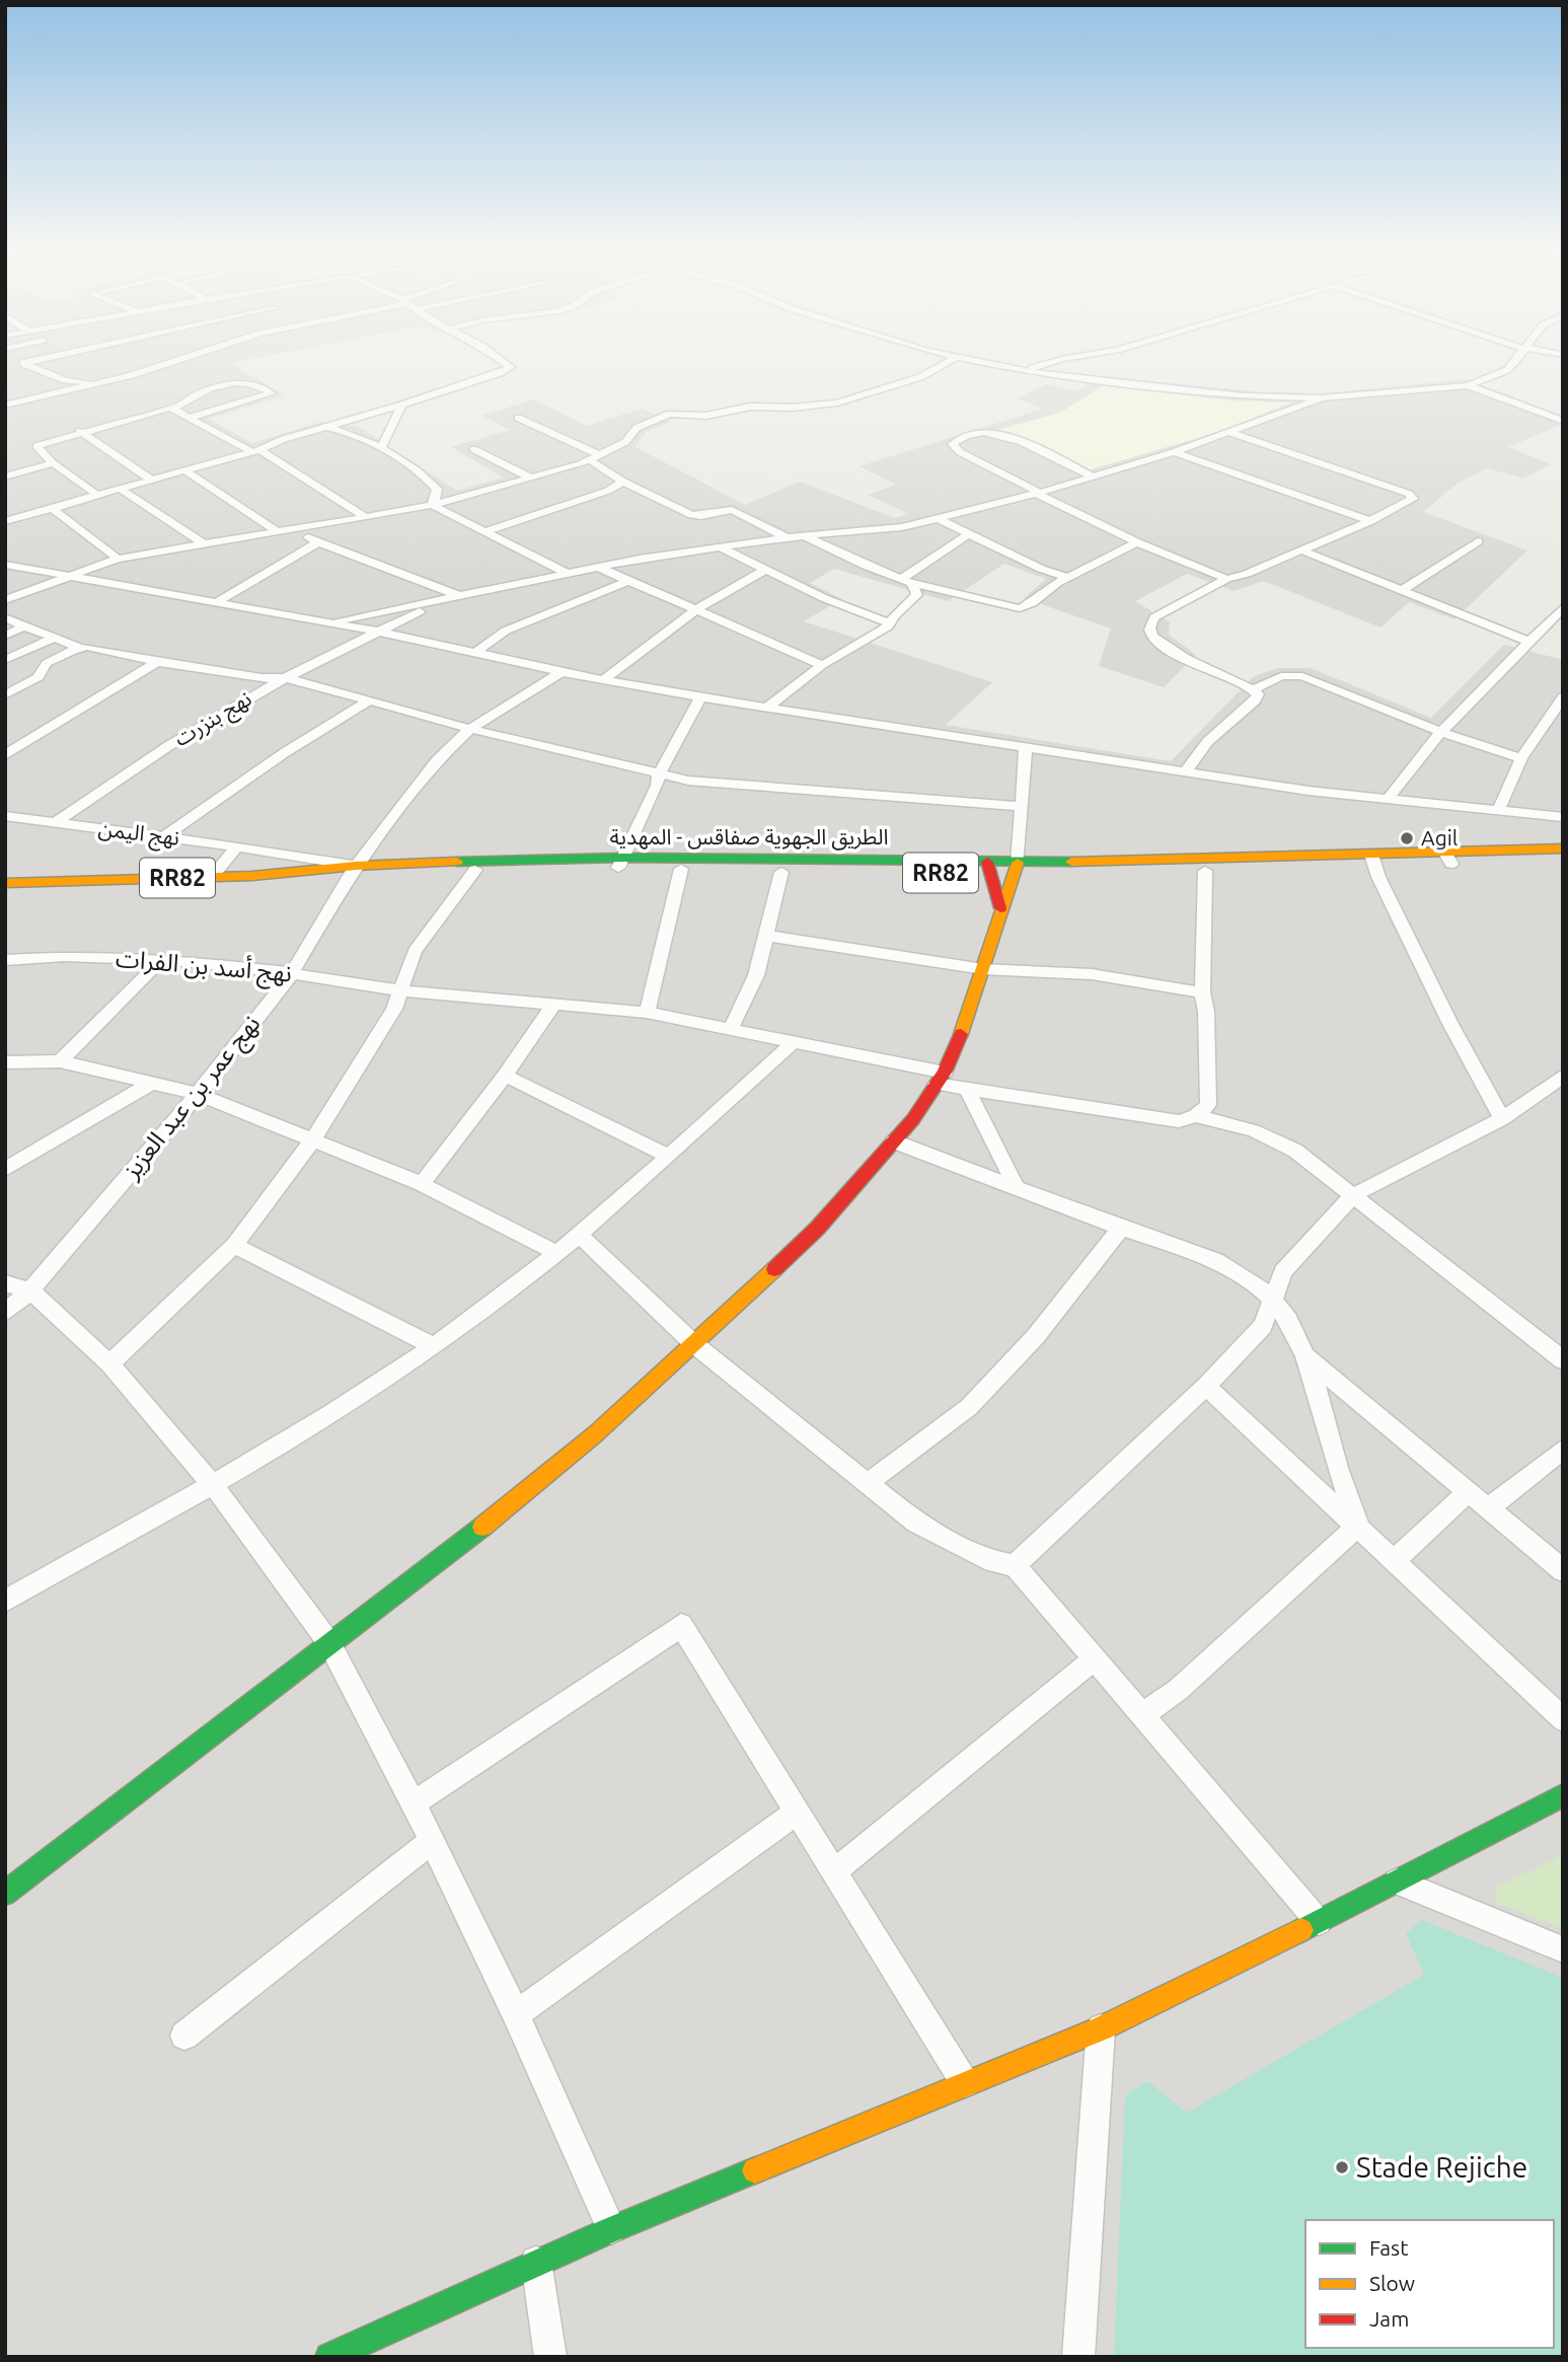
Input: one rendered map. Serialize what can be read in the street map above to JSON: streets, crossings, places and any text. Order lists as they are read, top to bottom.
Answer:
{
  "streets": {
    "main road": ["الطريق الجهوية صفاقس - المهدية", "RR82"],
    "street": [
      "نهج بنزرت",
      "نهج اليمن",
      "نهج أسد بن الفرات",
      "نهج عمر بن عبد العزيز"
    ]
  },
  "crossings": [
    ["نهج بنزرت", "نهج اليمن"],
    ["نهج اليمن", "الطريق الجهوية صفاقس - المهدية"],
    ["نهج اليمن", "نهج عمر بن عبد العزيز"],
    ["الطريق الجهوية صفاقس - المهدية", "نهج عمر بن عبد العزيز"],
    ["نهج أسد بن الفرات", "نهج عمر بن عبد العزيز"]
  ],
  "places": ["Agil", "Stade Rejiche"],
  "legend": ["Fast", "Slow", "Jam"]
}
